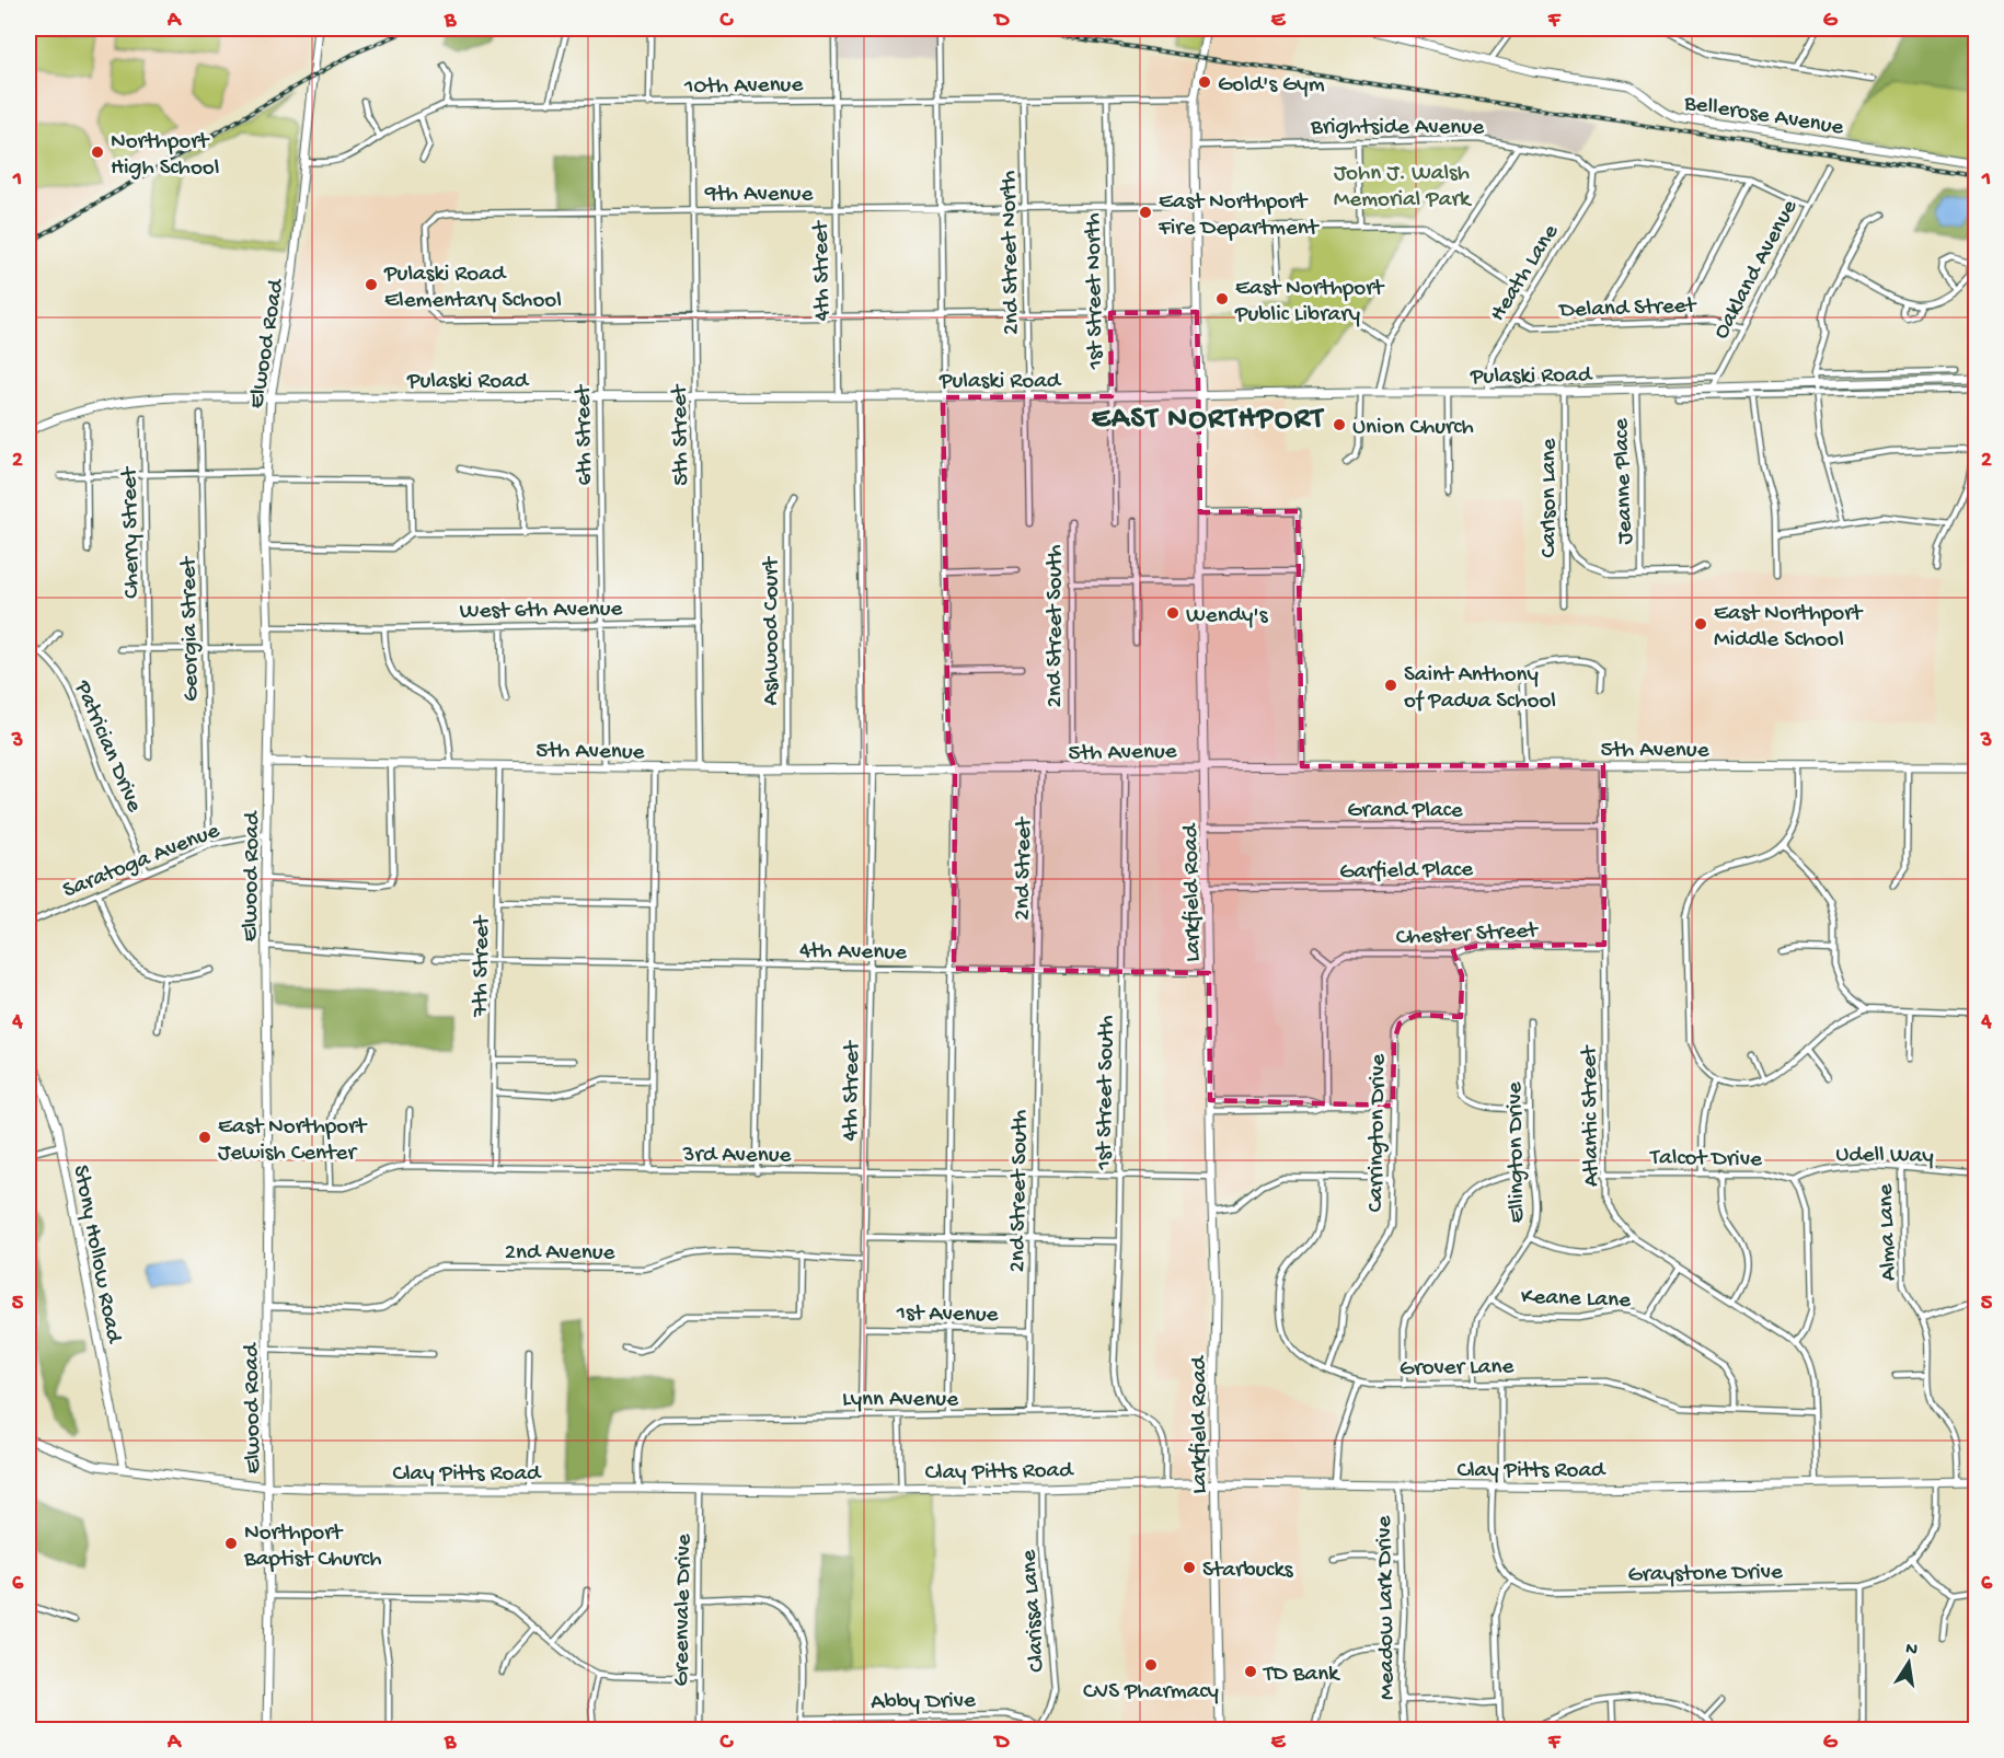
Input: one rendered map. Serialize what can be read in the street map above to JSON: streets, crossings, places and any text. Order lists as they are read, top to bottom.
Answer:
{
  "streets": {
    "main road": [
      "Bellerose Avenue",
      "Elwood Road",
      "Pulaski Road",
      "5th Avenue",
      "Larkfield Road",
      "Stony Hollow Road",
      "Clay Pitts Road"
    ],
    "street": [
      "10th Avenue",
      "Brightside Avenue",
      "9th Avenue",
      "2nd Street North",
      "Oakland Avenue",
      "4th Street",
      "Heath Lane",
      "1st Street North",
      "Deland Street",
      "6th Street",
      "5th Street",
      "Jeanne Place",
      "Carlson Lane",
      "Cherry Street",
      "West 6th Avenue",
      "2nd Street South",
      "Georgia Street",
      "Ashwood Court",
      "Patrician Drive",
      "Grand Place",
      "Saratoga Avenue",
      "Garfield Place",
      "2nd Street",
      "Chester Street",
      "4th Avenue",
      "7th Street",
      "1st Street South",
      "Atlantic Street",
      "Carrington Drive",
      "3rd Avenue",
      "Ellington Drive",
      "Udell Way",
      "Talcot Drive",
      "Alma Lane",
      "2nd Avenue",
      "Keane Lane",
      "1st Avenue",
      "Grover Lane",
      "Lynn Avenue",
      "Graystone Drive",
      "Meadow Lark Drive",
      "Greenvale Drive",
      "Clarissa Lane",
      "Abby Drive"
    ]
  },
  "crossings": [
    ["10th Avenue", "2nd Street North"],
    ["10th Avenue", "4th Street"],
    ["10th Avenue", "1st Street North"],
    ["10th Avenue", "Elwood Road"],
    ["10th Avenue", "6th Street"],
    ["10th Avenue", "5th Street"],
    ["10th Avenue", "Larkfield Road"],
    ["Brightside Avenue", "Heath Lane"],
    ["Brightside Avenue", "Larkfield Road"],
    ["9th Avenue", "2nd Street North"],
    ["9th Avenue", "4th Street"],
    ["9th Avenue", "1st Street North"],
    ["9th Avenue", "6th Street"],
    ["9th Avenue", "5th Street"],
    ["9th Avenue", "Larkfield Road"],
    ["2nd Street North", "Pulaski Road"],
    ["Oakland Avenue", "Deland Street"],
    ["Oakland Avenue", "Pulaski Road"],
    ["4th Street", "Pulaski Road"],
    ["4th Street", "5th Avenue"],
    ["4th Street", "4th Avenue"],
    ["4th Street", "3rd Avenue"],
    ["4th Street", "2nd Avenue"],
    ["4th Street", "1st Avenue"],
    ["4th Street", "Lynn Avenue"],
    ["Heath Lane", "Deland Street"],
    ["Heath Lane", "Pulaski Road"],
    ["1st Street North", "Pulaski Road"],
    ["Elwood Road", "Pulaski Road"],
    ["Elwood Road", "West 6th Avenue"],
    ["Elwood Road", "5th Avenue"],
    ["Elwood Road", "Saratoga Avenue"],
    ["Elwood Road", "3rd Avenue"],
    ["Elwood Road", "2nd Avenue"],
    ["Elwood Road", "Clay Pitts Road"],
    ["Pulaski Road", "6th Street"],
    ["Pulaski Road", "5th Street"],
    ["Pulaski Road", "Jeanne Place"],
    ["Pulaski Road", "Carlson Lane"],
    ["Pulaski Road", "Larkfield Road"],
    ["6th Street", "West 6th Avenue"],
    ["6th Street", "5th Avenue"],
    ["5th Street", "West 6th Avenue"],
    ["5th Street", "5th Avenue"],
    ["2nd Street South", "5th Avenue"],
    ["2nd Street South", "2nd Street"],
    ["2nd Street South", "4th Avenue"],
    ["2nd Street South", "3rd Avenue"],
    ["2nd Street South", "1st Avenue"],
    ["2nd Street South", "Lynn Avenue"],
    ["Georgia Street", "Saratoga Avenue"],
    ["Ashwood Court", "5th Avenue"],
    ["Patrician Drive", "Saratoga Avenue"],
    ["5th Avenue", "2nd Street"],
    ["5th Avenue", "Larkfield Road"],
    ["5th Avenue", "7th Street"],
    ["5th Avenue", "1st Street South"],
    ["5th Avenue", "Atlantic Street"],
    ["Grand Place", "Larkfield Road"],
    ["Grand Place", "Atlantic Street"],
    ["Garfield Place", "Larkfield Road"],
    ["Garfield Place", "Atlantic Street"],
    ["2nd Street", "4th Avenue"],
    ["Larkfield Road", "4th Avenue"],
    ["Larkfield Road", "3rd Avenue"],
    ["Larkfield Road", "Clay Pitts Road"],
    ["Chester Street", "Atlantic Street"],
    ["4th Avenue", "7th Street"],
    ["4th Avenue", "1st Street South"],
    ["7th Street", "3rd Avenue"],
    ["1st Street South", "3rd Avenue"],
    ["1st Street South", "Lynn Avenue"],
    ["Atlantic Street", "Talcot Drive"],
    ["Atlantic Street", "Grover Lane"],
    ["Atlantic Street", "Clay Pitts Road"],
    ["Carrington Drive", "Grover Lane"],
    ["Ellington Drive", "Keane Lane"],
    ["Ellington Drive", "Grover Lane"],
    ["Udell Way", "Talcot Drive"],
    ["Udell Way", "Alma Lane"],
    ["Alma Lane", "Clay Pitts Road"],
    ["Stony Hollow Road", "Clay Pitts Road"],
    ["Keane Lane", "Grover Lane"],
    ["Lynn Avenue", "Clay Pitts Road"],
    ["Clay Pitts Road", "Graystone Drive"],
    ["Clay Pitts Road", "Meadow Lark Drive"],
    ["Clay Pitts Road", "Greenvale Drive"],
    ["Clay Pitts Road", "Clarissa Lane"],
    ["Clarissa Lane", "Abby Drive"]
  ],
  "districts": ["EAST NORTHPORT"],
  "parks": ["John J. Walsh Memorial Park"],
  "places": [
    "Gold's Gym",
    "Northport High School",
    "East Northport Fire Department",
    "Pulaski Road Elementary School",
    "East Northport Public Library",
    "Union Church",
    "Wendy's",
    "East Northport Middle School",
    "Saint Anthony of Padua School",
    "East Northport Jewish Center",
    "Northport Baptist Church",
    "Starbucks",
    "CVS Pharmacy",
    "TD Bank"
  ],
  "north": "top",
  "grid": {
    "columns": [
      "A",
      "B",
      "C",
      "D",
      "E",
      "F",
      "G"
    ],
    "rows": [
      "1",
      "2",
      "3",
      "4",
      "5",
      "6"
    ]
  }
}
